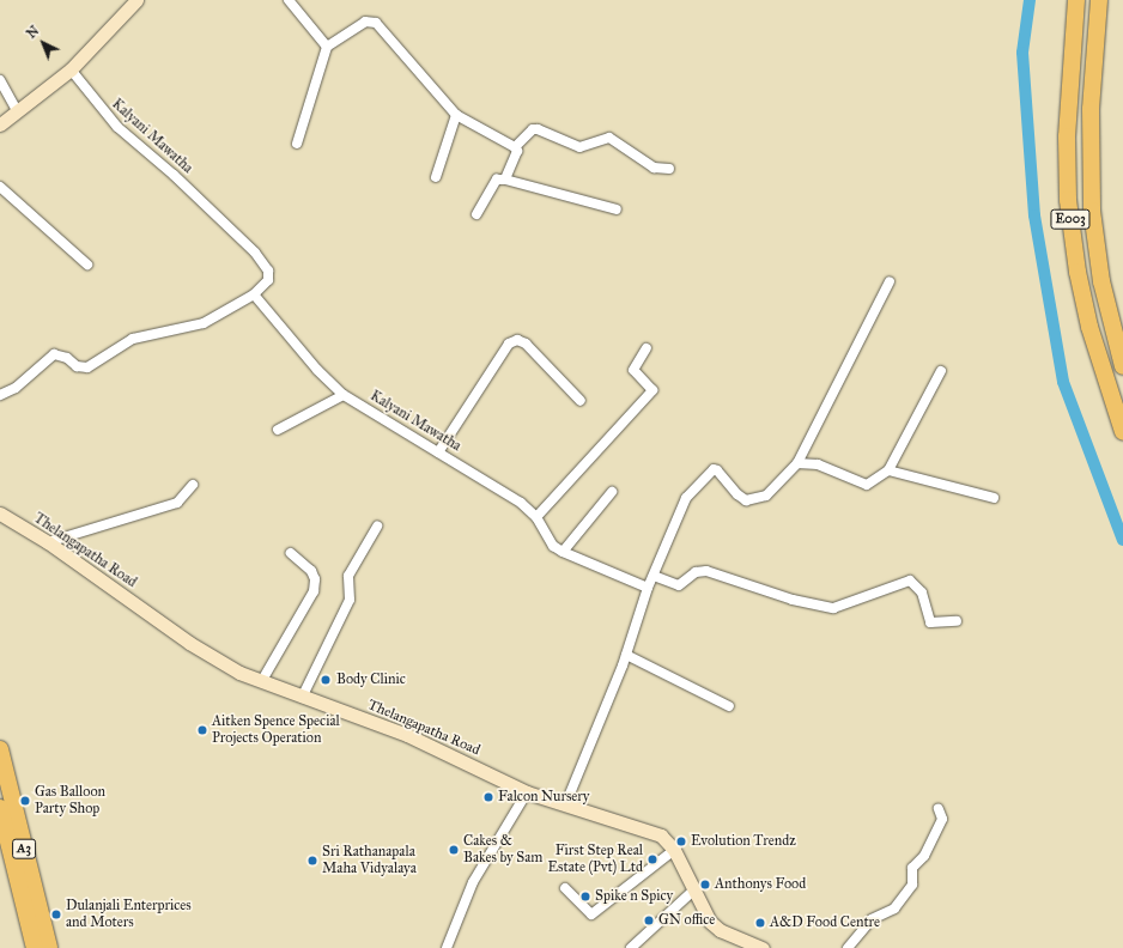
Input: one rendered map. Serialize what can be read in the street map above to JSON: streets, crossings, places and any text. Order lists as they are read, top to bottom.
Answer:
{
  "streets": {
    "highway": ["E003", "A3"],
    "street": ["Kalyani Mawatha", "Thelangapatha Road"]
  },
  "places": [
    "Body Clinic",
    "Aitken Spence Special Projects Operation",
    "Falcon Nursery",
    "Gas Balloon Party Shop",
    "Evolution Trendz",
    "Cakes & Bakes by Sam",
    "First Step Real Estate (Pvt) Ltd",
    "Sri Rathanapala Maha Vidyalaya",
    "Anthonys Food",
    "Spike n Spicy",
    "Dulanjali Enterprices and Moters",
    "GN office",
    "A&D Food Centre"
  ],
  "north": "top left"
}
